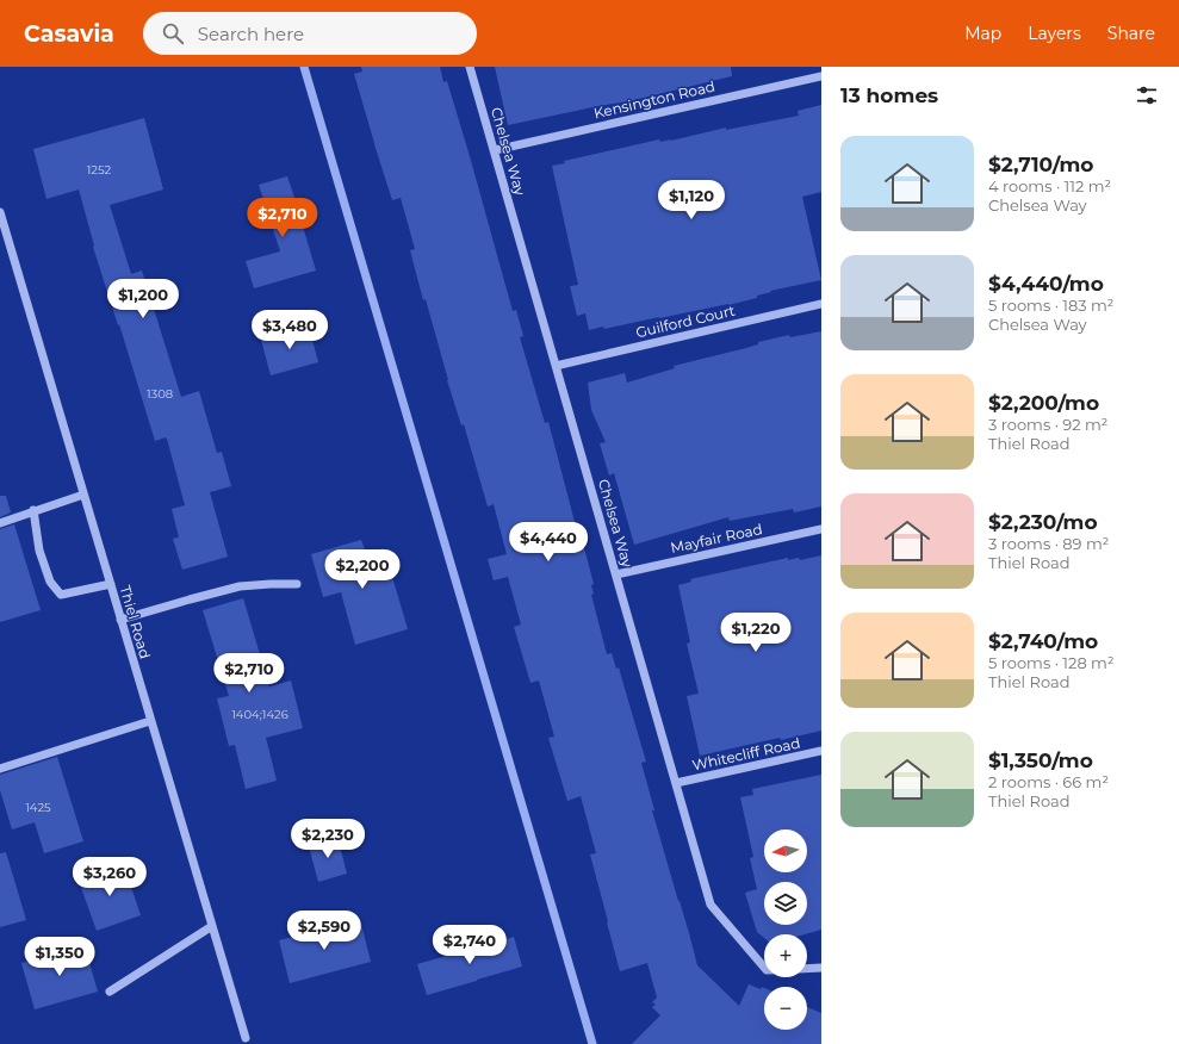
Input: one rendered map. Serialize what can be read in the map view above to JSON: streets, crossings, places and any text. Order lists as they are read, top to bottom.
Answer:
{
  "streets": {
    "street": [
      "Kensington Road",
      "Chelsea Way",
      "Guilford Court",
      "Mayfair Road",
      "Thiel Road",
      "Whitecliff Road"
    ]
  },
  "crossings": [
    ["Kensington Road", "Chelsea Way"],
    ["Chelsea Way", "Guilford Court"],
    ["Chelsea Way", "Mayfair Road"],
    ["Chelsea Way", "Whitecliff Road"]
  ],
  "house_numbers": [
    "1252",
    "1308",
    "1404;1426",
    "1425"
  ],
  "north": "left",
  "page": {
    "header": "Casavia",
    "search": "Search here",
    "nav": ["Map", "Layers", "Share"],
    "heading": "13 homes",
    "list": [
      {
        "name": "$2,710/mo",
        "note": "4 rooms · 112 m² · Chelsea Way"
      },
      {
        "name": "$4,440/mo",
        "note": "5 rooms · 183 m² · Chelsea Way"
      },
      {
        "name": "$2,200/mo",
        "note": "3 rooms · 92 m² · Thiel Road"
      },
      {
        "name": "$2,230/mo",
        "note": "3 rooms · 89 m² · Thiel Road"
      },
      {
        "name": "$2,740/mo",
        "note": "5 rooms · 128 m² · Thiel Road"
      },
      {
        "name": "$1,350/mo",
        "note": "2 rooms · 66 m² · Thiel Road"
      }
    ],
    "price": [
      "$1,120",
      "$2,710",
      "$1,200",
      "$3,480",
      "$4,440",
      "$2,200",
      "$1,220",
      "$2,710",
      "$2,230",
      "$3,260",
      "$2,590",
      "$2,740",
      "$1,350"
    ],
    "map_buttons": ["+", "−"]
  }
}
